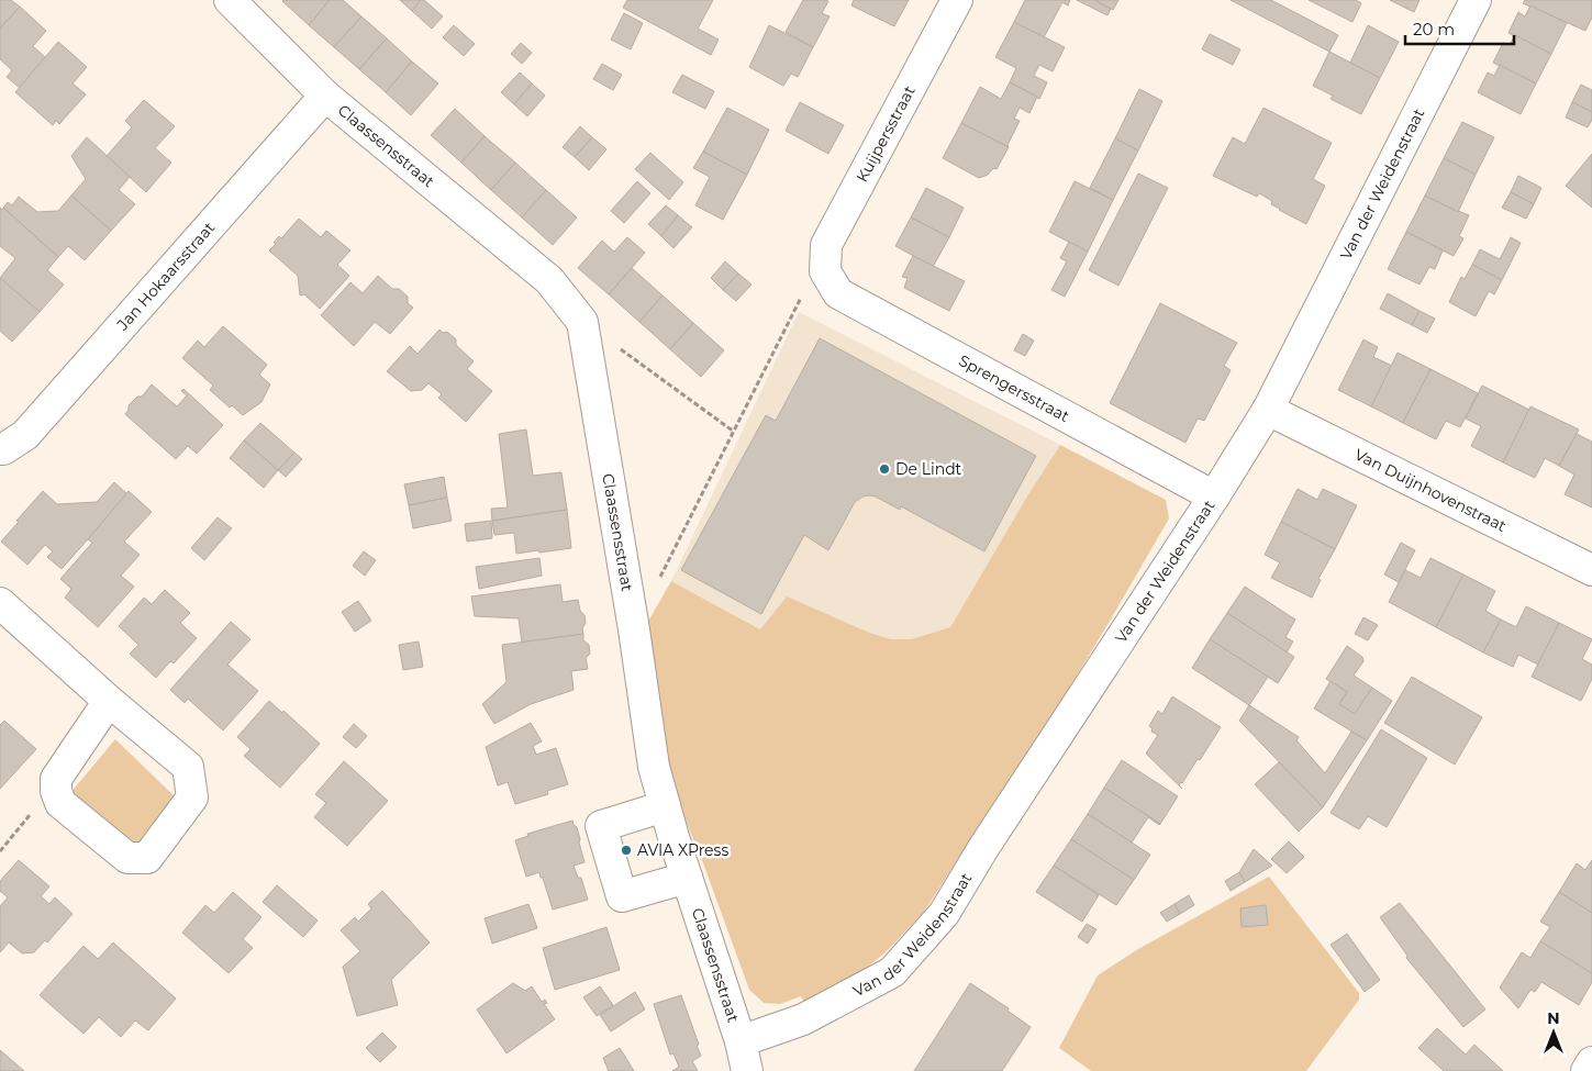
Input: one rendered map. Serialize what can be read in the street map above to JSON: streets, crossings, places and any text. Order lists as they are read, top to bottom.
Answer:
{
  "streets": {
    "street": [
      "Kuijpersstraat",
      "Claassensstraat",
      "Van der Weidenstraat",
      "Jan Hokaarsstraat",
      "Sprengersstraat",
      "Van Duijnhovenstraat"
    ]
  },
  "crossings": [
    ["Kuijpersstraat", "Sprengersstraat"],
    ["Claassensstraat", "Van der Weidenstraat"],
    ["Claassensstraat", "Jan Hokaarsstraat"],
    ["Van der Weidenstraat", "Sprengersstraat"],
    ["Van der Weidenstraat", "Van Duijnhovenstraat"]
  ],
  "places": ["De Lindt", "AVIA XPress"],
  "scale_bar": "20 m",
  "north": "top"
}
